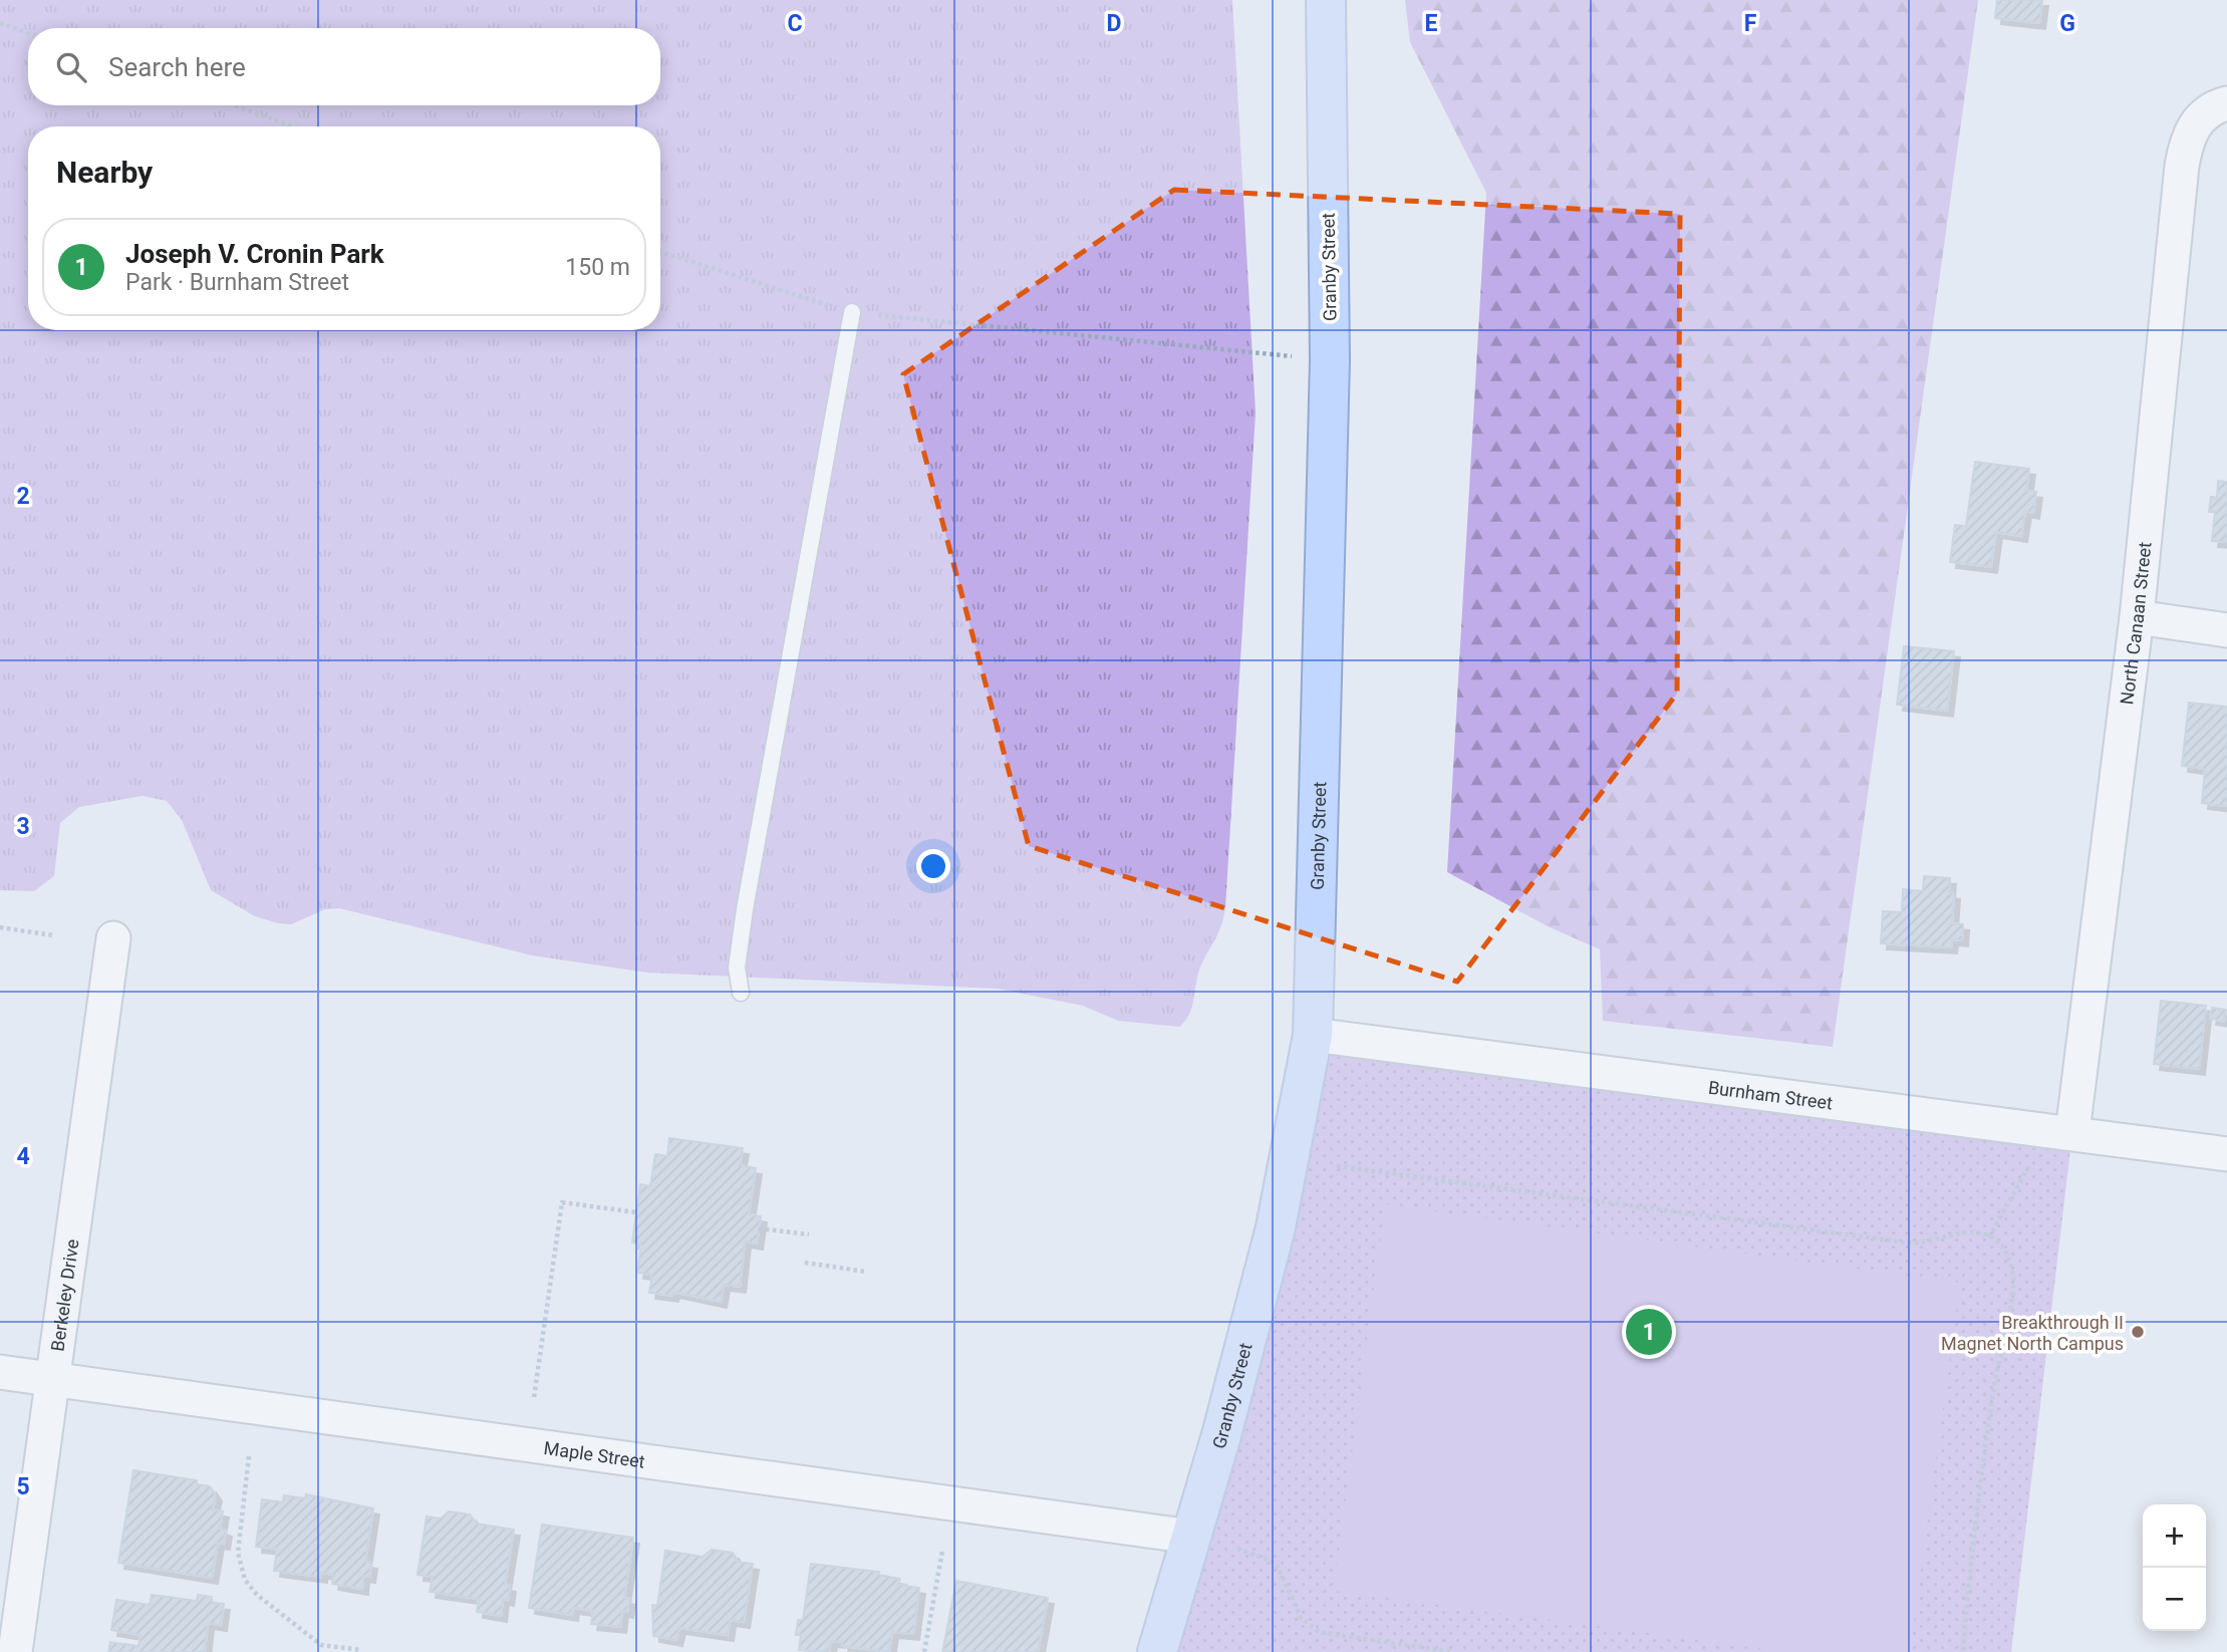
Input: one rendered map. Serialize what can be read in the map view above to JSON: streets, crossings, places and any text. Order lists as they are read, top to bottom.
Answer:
{
  "streets": {
    "main road": ["Granby Street"],
    "street": [
      "North Canaan Street",
      "Burnham Street",
      "Berkeley Drive",
      "Maple Street"
    ]
  },
  "crossings": [
    ["Granby Street", "Burnham Street"],
    ["Granby Street", "Maple Street"],
    ["North Canaan Street", "Burnham Street"],
    ["Berkeley Drive", "Maple Street"]
  ],
  "places": ["Breakthrough II Magnet North Campus"],
  "page": {
    "search": "Search here",
    "heading": "Nearby",
    "list": [
      {
        "mark": "1",
        "name": "Joseph V. Cronin Park",
        "note": "Park · Burnham Street",
        "value": "150 m"
      }
    ],
    "pins": "1",
    "map_buttons": ["+", "−"]
  },
  "grid": {
    "columns": [
      "C",
      "D",
      "E",
      "F",
      "G"
    ],
    "rows": [
      "2",
      "3",
      "4",
      "5"
    ]
  }
}
